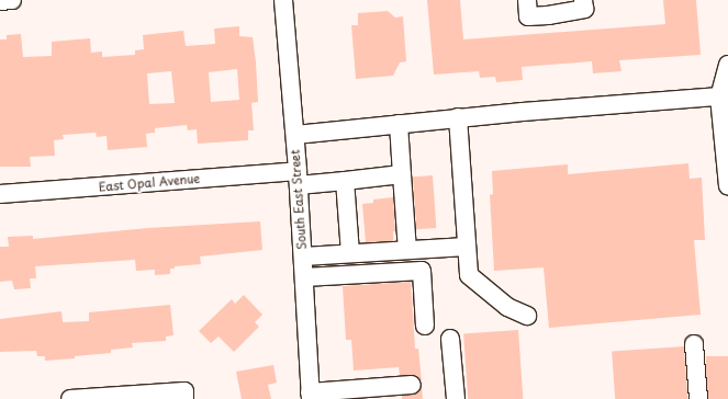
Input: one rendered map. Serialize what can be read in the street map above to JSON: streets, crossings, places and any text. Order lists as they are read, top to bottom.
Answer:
{
  "streets": {
    "street": ["East Opal Avenue", "South East Street"]
  },
  "crossings": [
    ["East Opal Avenue", "South East Street"]
  ]
}
